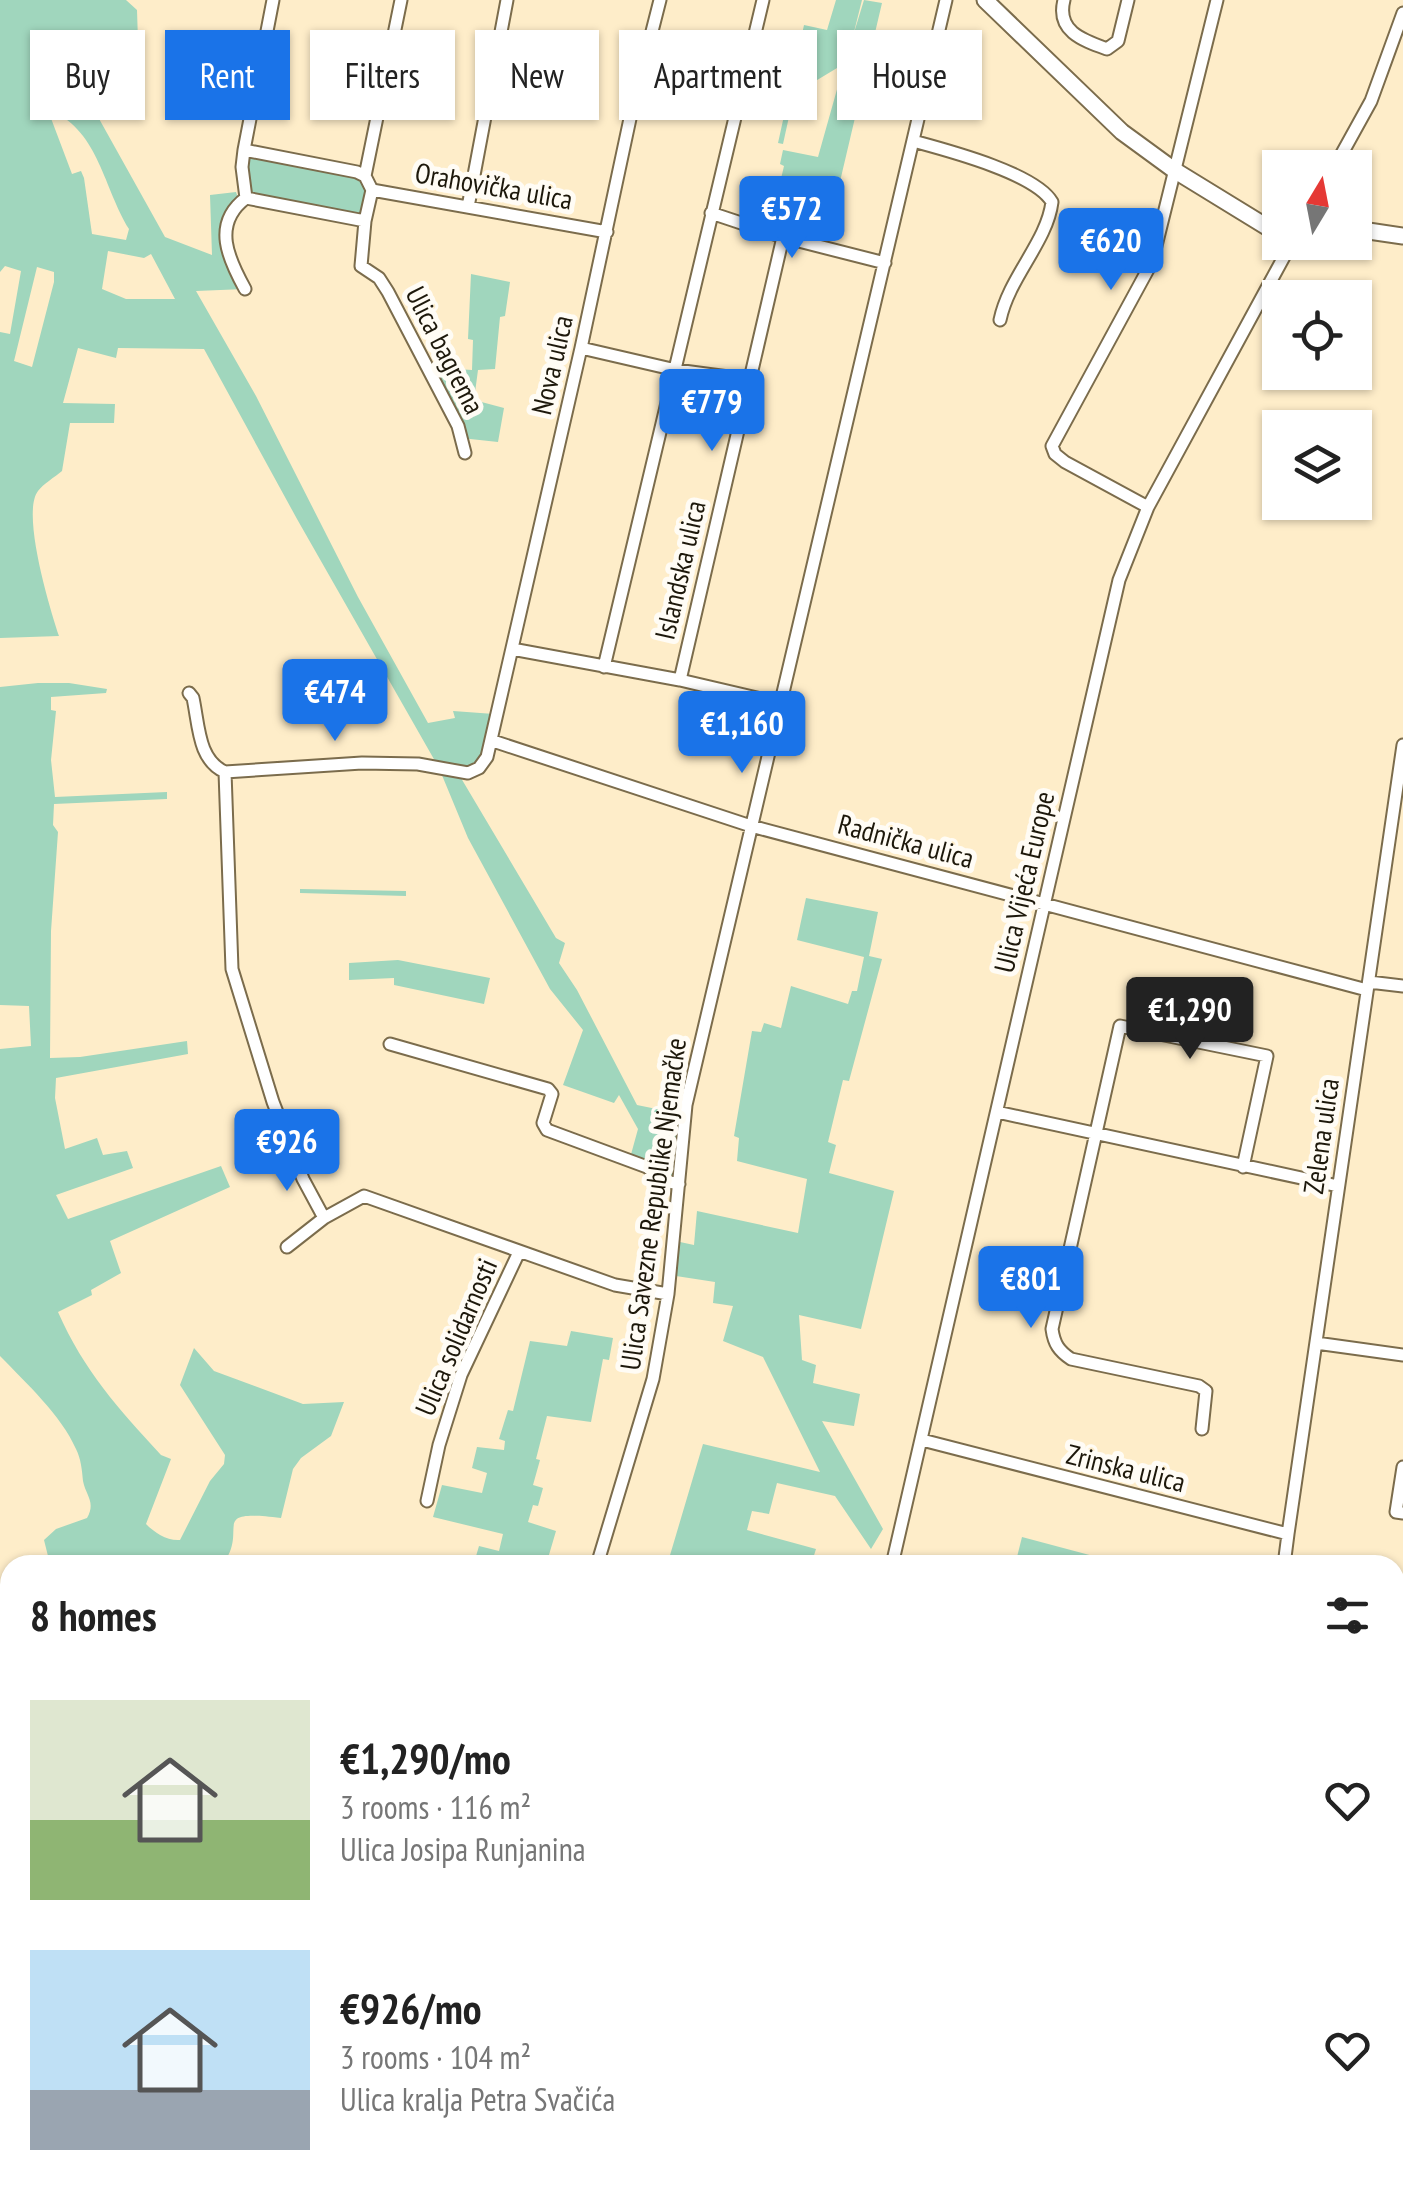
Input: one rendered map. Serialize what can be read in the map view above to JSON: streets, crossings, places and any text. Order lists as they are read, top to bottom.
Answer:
{
  "streets": {
    "street": [
      "Orahovička ulica",
      "Ulica bagrema",
      "Nova ulica",
      "Islandska ulica",
      "Radnička ulica",
      "Ulica Vijeća Europe",
      "Zelena ulica",
      "Ulica Savezne Republike Njemačke",
      "Ulica solidarnosti",
      "Zrinska ulica"
    ]
  },
  "crossings": [
    ["Orahovička ulica", "Ulica bagrema"],
    ["Orahovička ulica", "Nova ulica"],
    ["Nova ulica", "Radnička ulica"],
    ["Radnička ulica", "Ulica Vijeća Europe"],
    ["Radnička ulica", "Zelena ulica"],
    ["Radnička ulica", "Ulica Savezne Republike Njemačke"],
    ["Ulica Vijeća Europe", "Zrinska ulica"],
    ["Zelena ulica", "Zrinska ulica"]
  ],
  "north": "top",
  "page": {
    "chip": [
      "Buy",
      "Rent",
      "Filters",
      "New",
      "Apartment",
      "House"
    ],
    "price": [
      "€572",
      "€620",
      "€779",
      "€474",
      "€1,160",
      "€1,290",
      "€926",
      "€801"
    ],
    "heading": "8 homes",
    "list": [
      {
        "name": "€1,290/mo",
        "note": "3 rooms · 116 m² · Ulica Josipa Runjanina"
      },
      {
        "name": "€926/mo",
        "note": "3 rooms · 104 m² · Ulica kralja Petra Svačića"
      }
    ]
  }
}
